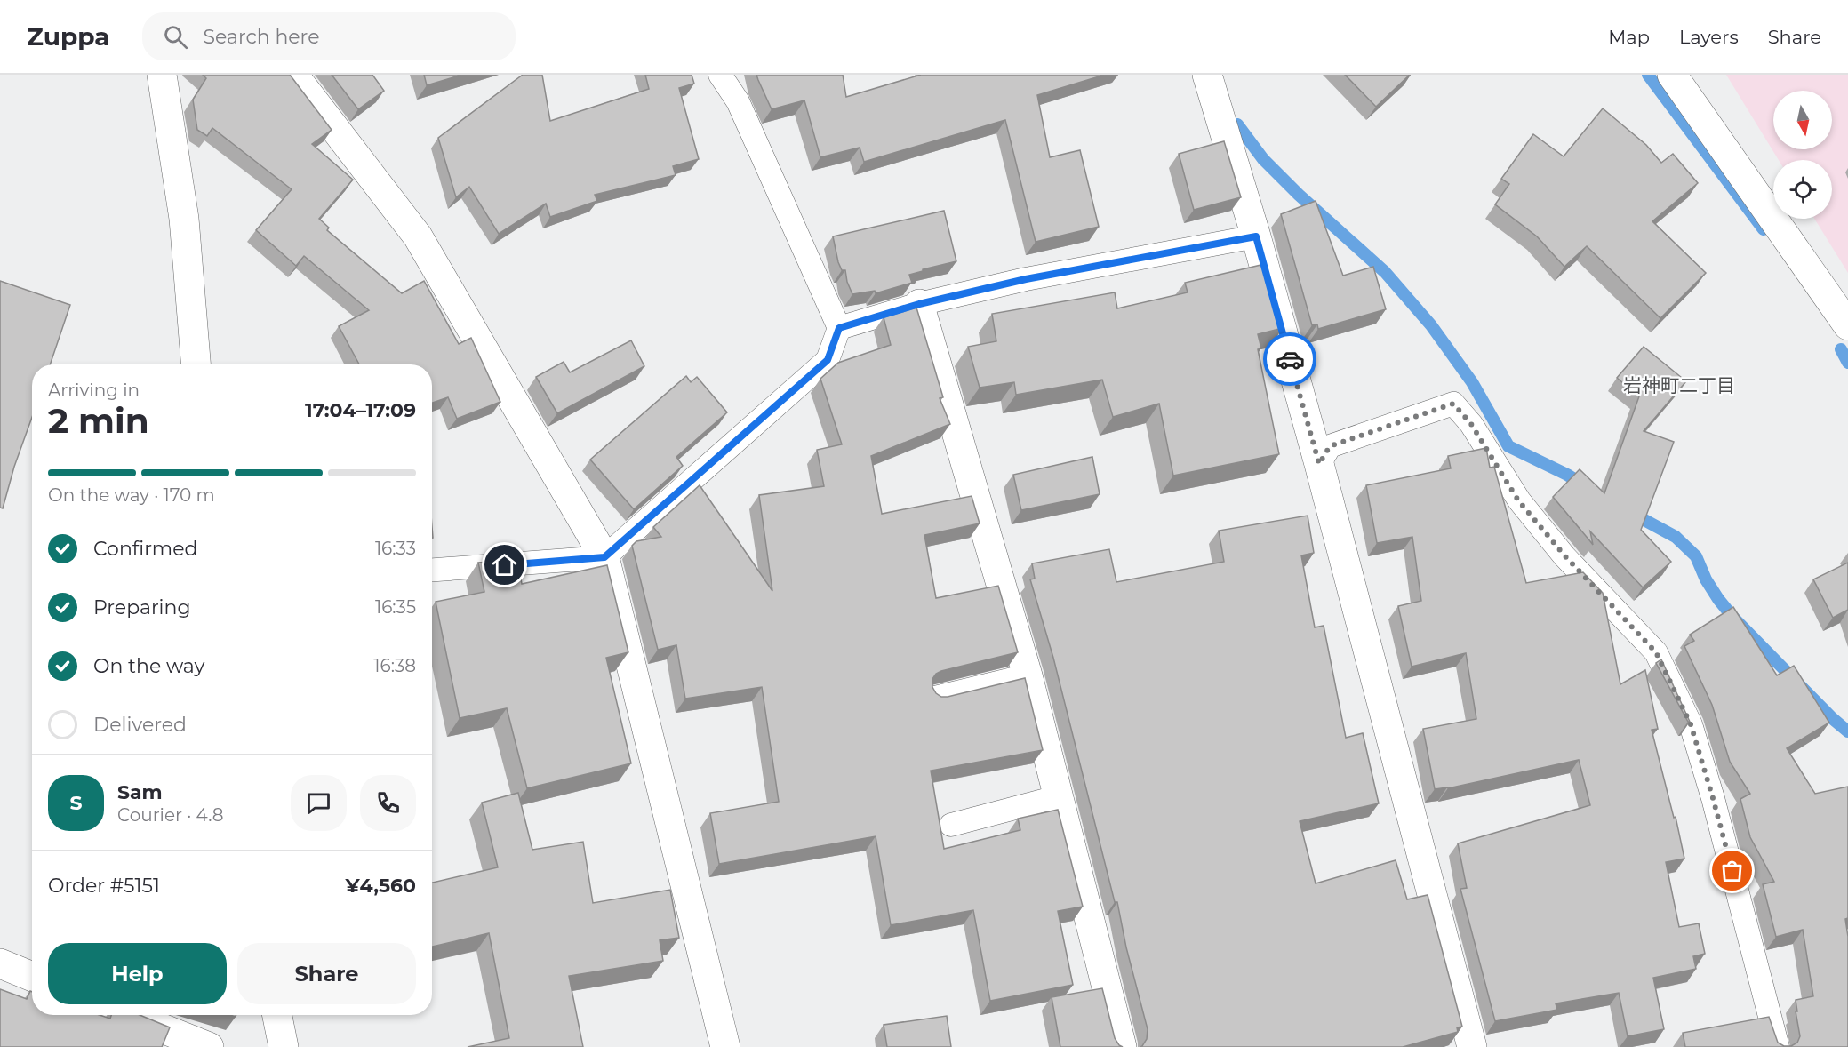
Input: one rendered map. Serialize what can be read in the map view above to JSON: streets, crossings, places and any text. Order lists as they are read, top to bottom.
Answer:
{
  "districts": ["岩神町二丁目"],
  "north": "bottom",
  "page": {
    "header": "Zuppa",
    "search": "Search here",
    "nav": ["Map", "Layers", "Share"],
    "heading": ["2 min", "Arriving in", "17:04–17:09"],
    "panel": [
      "Sam",
      "Courier · 4.8",
      "Order #5151",
      "¥4,560"
    ],
    "bar": "On the way · 170 m",
    "list": [
      ["Confirmed", "16:33"],
      ["Preparing", "16:35"],
      ["On the way", "16:38"],
      "Delivered"
    ],
    "round": "S",
    "buttons": ["Help", "Share"]
  }
}
